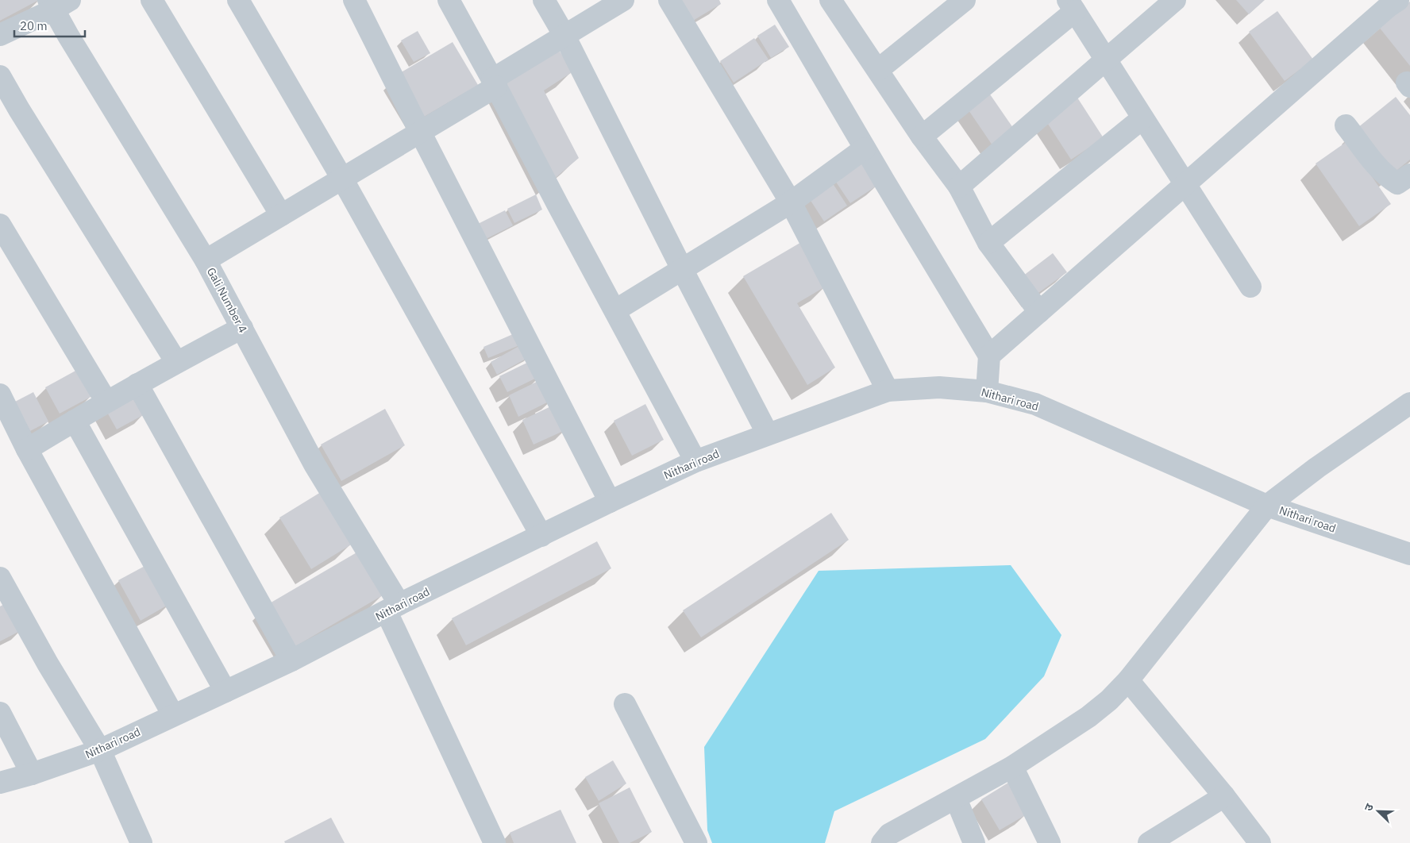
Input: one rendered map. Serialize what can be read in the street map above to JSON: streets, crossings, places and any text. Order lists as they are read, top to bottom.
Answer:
{
  "streets": {
    "street": ["Gali Number 4", "Nithari road"]
  },
  "crossings": [
    ["Gali Number 4", "Nithari road"]
  ],
  "scale_bar": "20 m",
  "north": "top left"
}
